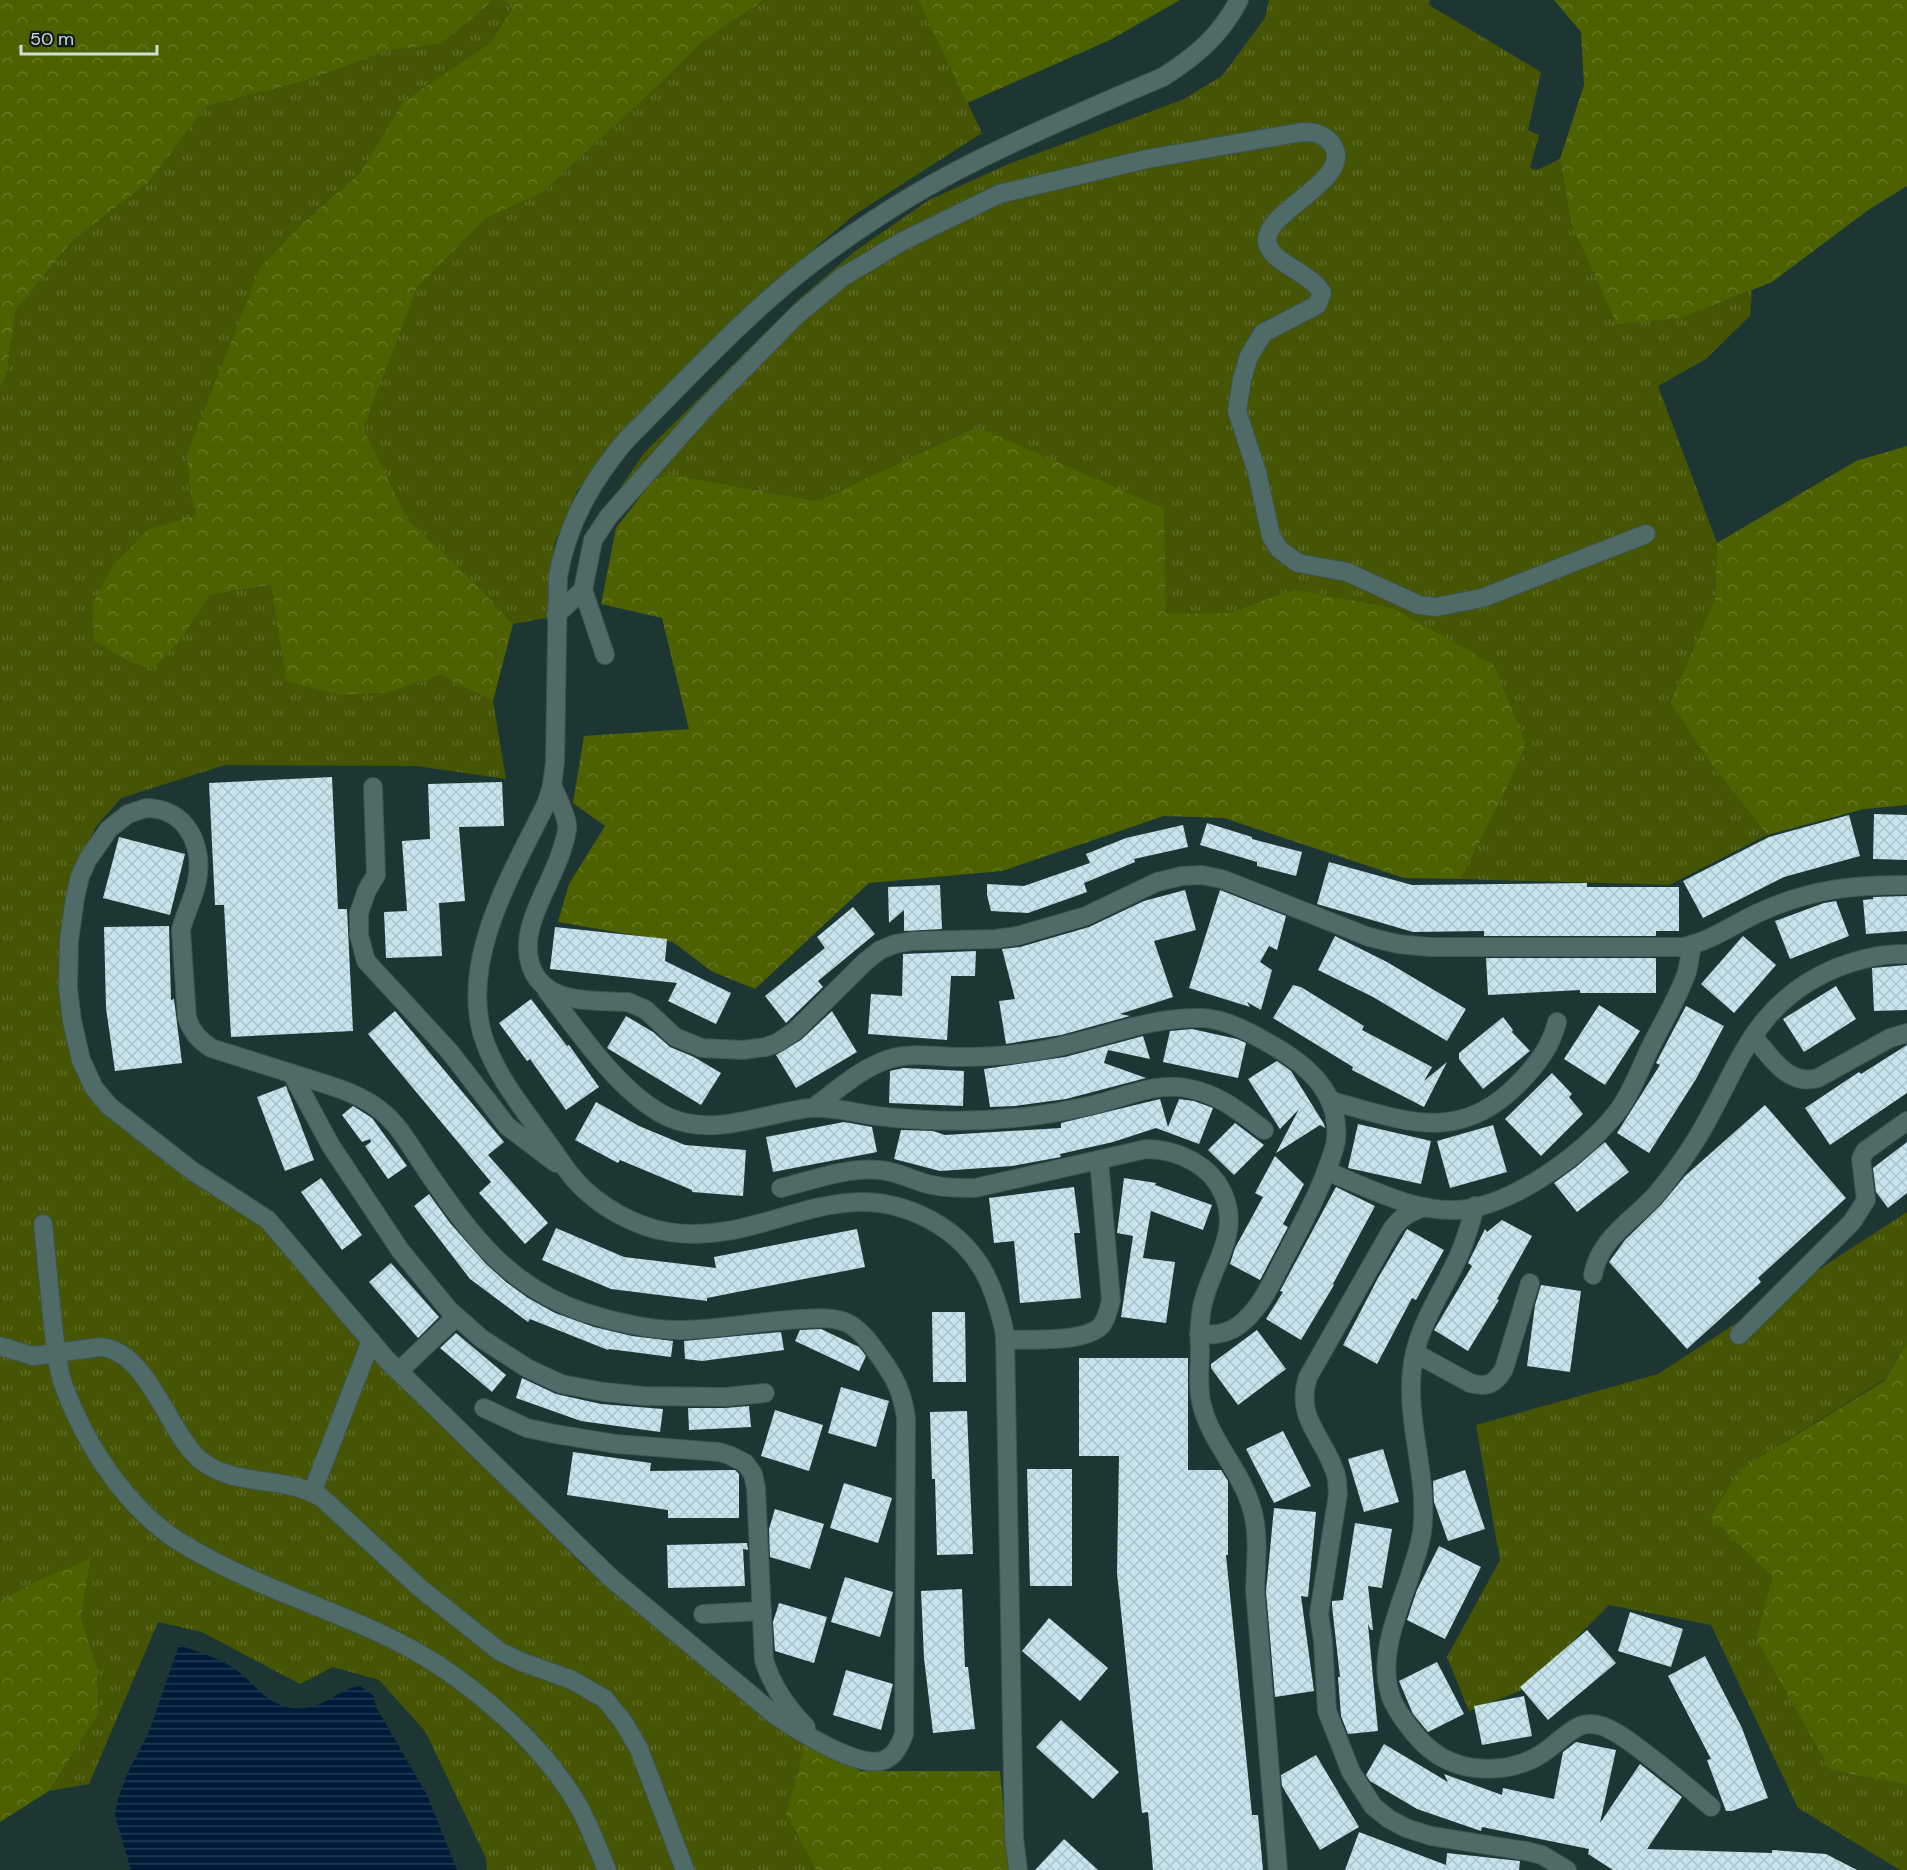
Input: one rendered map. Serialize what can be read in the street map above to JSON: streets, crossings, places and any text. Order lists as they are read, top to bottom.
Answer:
{
  "scale_bar": "50 m"
}
